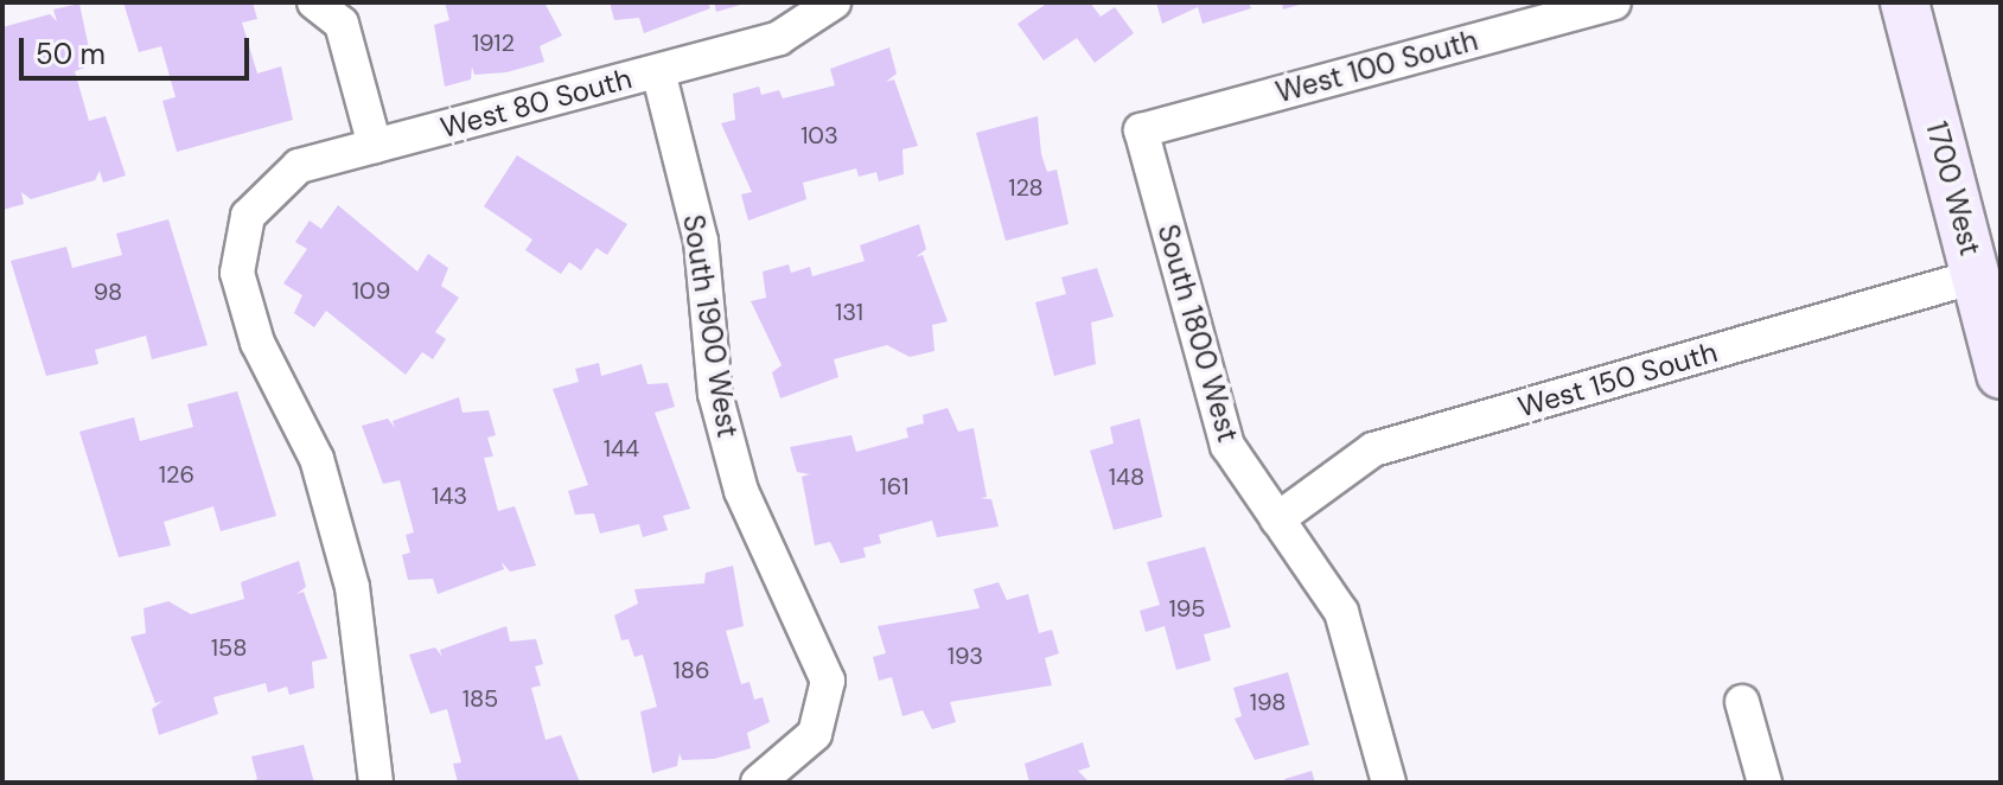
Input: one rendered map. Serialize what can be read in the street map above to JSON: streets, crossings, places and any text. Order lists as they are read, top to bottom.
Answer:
{
  "streets": {
    "street": [
      "West 100 South",
      "West 80 South",
      "1700 West",
      "South 1900 West",
      "South 1800 West",
      "West 150 South"
    ]
  },
  "crossings": [
    ["West 100 South", "South 1800 West"],
    ["West 80 South", "South 1900 West"],
    ["1700 West", "West 150 South"],
    ["South 1800 West", "West 150 South"]
  ],
  "house_numbers": [
    "1912",
    "103",
    "128",
    "109",
    "98",
    "131",
    "144",
    "126",
    "148",
    "161",
    "143",
    "195",
    "158",
    "193",
    "186",
    "185",
    "198"
  ],
  "scale_bar": "50 m"
}
